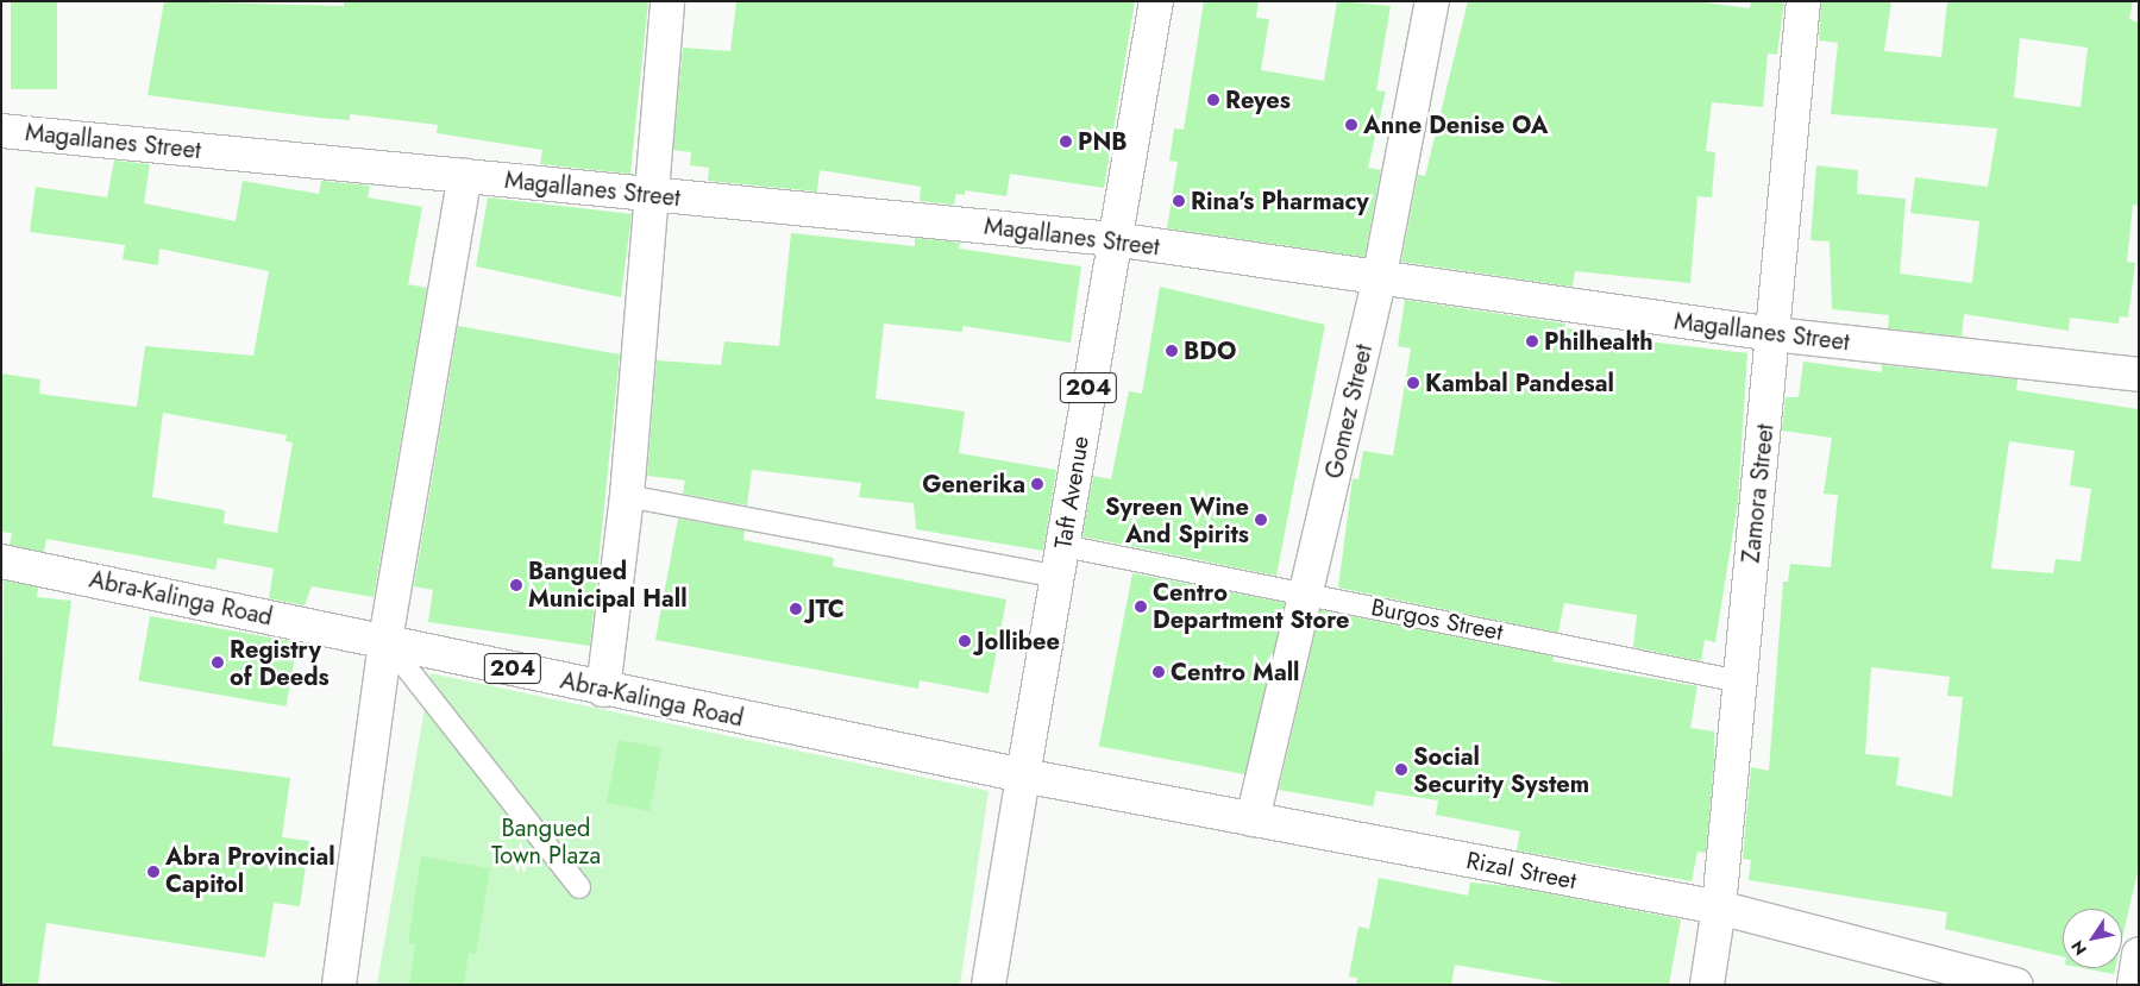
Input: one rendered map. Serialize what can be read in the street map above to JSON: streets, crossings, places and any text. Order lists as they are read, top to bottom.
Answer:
{
  "streets": {
    "street": [
      "Magallanes Street",
      "204",
      "Gomez Street",
      "Taft Avenue",
      "Zamora Street",
      "Abra-Kalinga Road",
      "Rizal Street"
    ],
    "lane": ["Burgos Street"]
  },
  "crossings": [
    ["Magallanes Street", "Gomez Street"],
    ["Magallanes Street", "Taft Avenue"],
    ["Magallanes Street", "Zamora Street"],
    ["Gomez Street", "Burgos Street"],
    ["Gomez Street", "Rizal Street"],
    ["Taft Avenue", "Abra-Kalinga Road"],
    ["Taft Avenue", "Burgos Street"],
    ["Taft Avenue", "Rizal Street"],
    ["Zamora Street", "Burgos Street"],
    ["Zamora Street", "Rizal Street"],
    ["Abra-Kalinga Road", "Rizal Street"]
  ],
  "parks": ["Bangued Town Plaza"],
  "places": [
    "Reyes",
    "Anne Denise OA",
    "PNB",
    "Rina's Pharmacy",
    "Philhealth",
    "BDO",
    "Kambal Pandesal",
    "Generika",
    "Syreen Wine And Spirits",
    "Bangued Municipal Hall",
    "Centro Department Store",
    "JTC",
    "Jollibee",
    "Registry of Deeds",
    "Centro Mall",
    "Social Security System",
    "Abra Provincial Capitol"
  ],
  "north": "bottom left"
}
